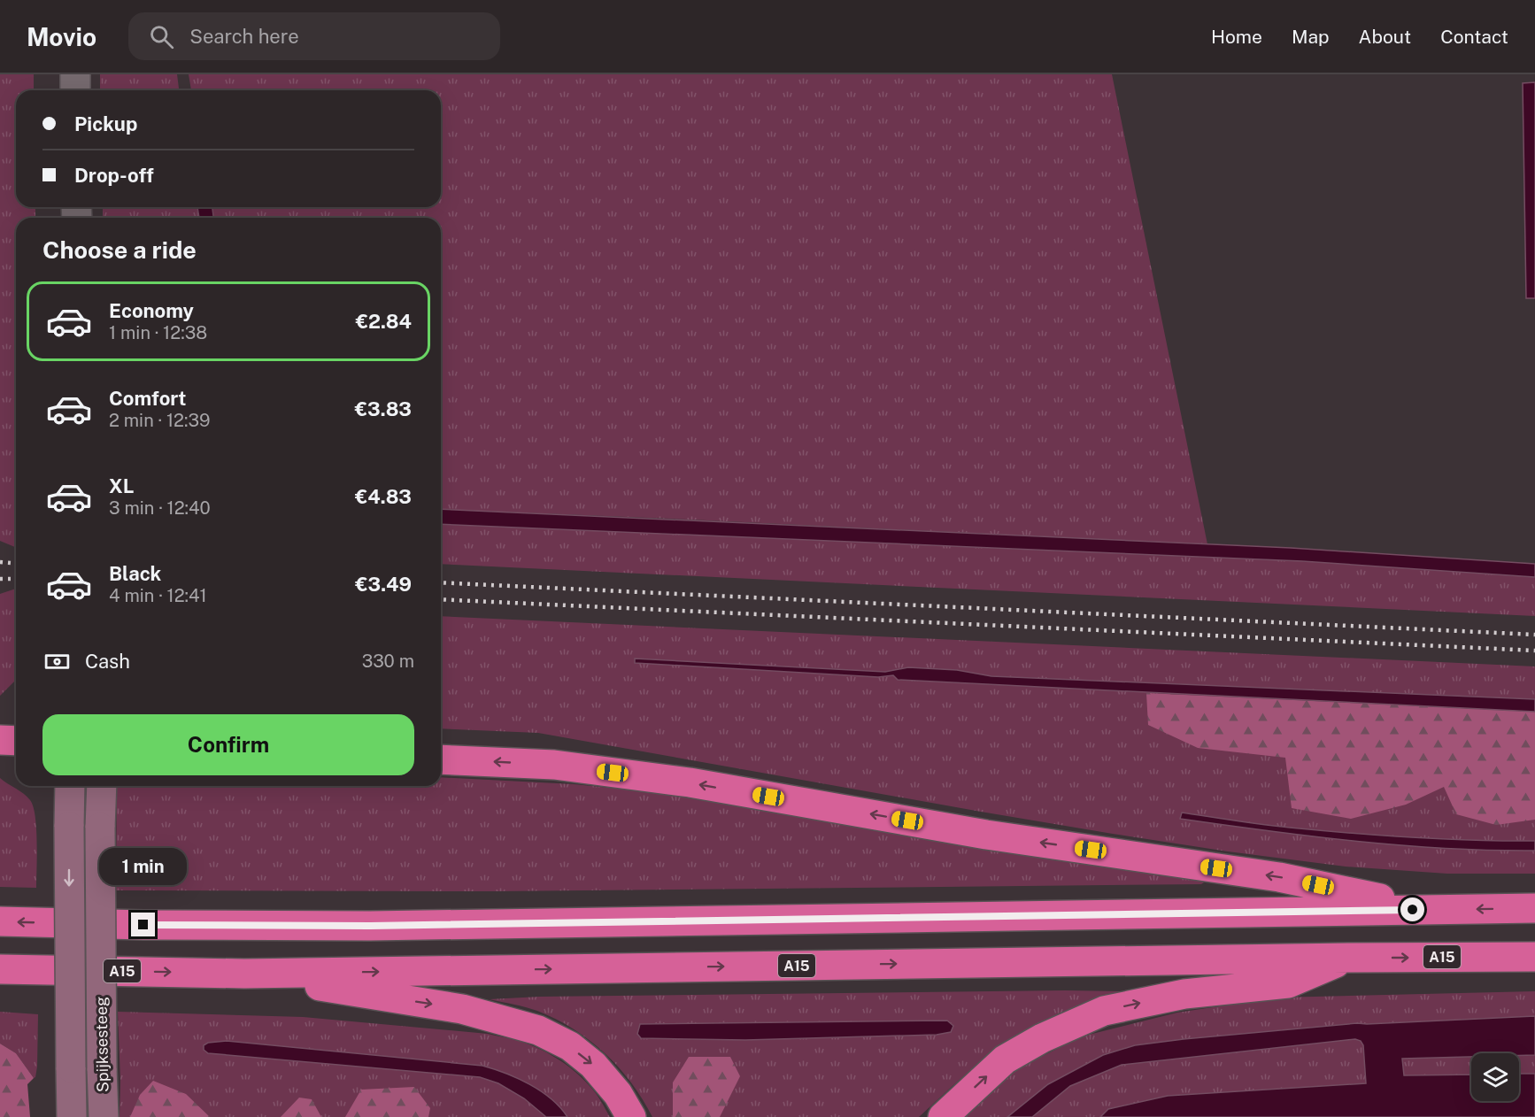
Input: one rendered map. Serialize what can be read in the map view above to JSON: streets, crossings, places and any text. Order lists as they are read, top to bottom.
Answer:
{
  "streets": {
    "highway": ["A15"],
    "main road": ["Spijksesteeg"]
  },
  "page": {
    "header": "Movio",
    "search": "Search here",
    "nav": [
      "Home",
      "Map",
      "About",
      "Contact"
    ],
    "banner": ["Pickup", "Drop-off"],
    "heading": "Choose a ride",
    "list": [
      {
        "name": "Economy",
        "note": "1 min · 12:38",
        "value": "€2.84"
      },
      {
        "name": "Comfort",
        "note": "2 min · 12:39",
        "value": "€3.83"
      },
      {
        "name": "XL",
        "note": "3 min · 12:40",
        "value": "€4.83"
      },
      {
        "name": "Black",
        "note": "4 min · 12:41",
        "value": "€3.49"
      }
    ],
    "pay": ["Cash", "330 m"],
    "buttons": "Confirm",
    "bubble": "1 min"
  }
}
